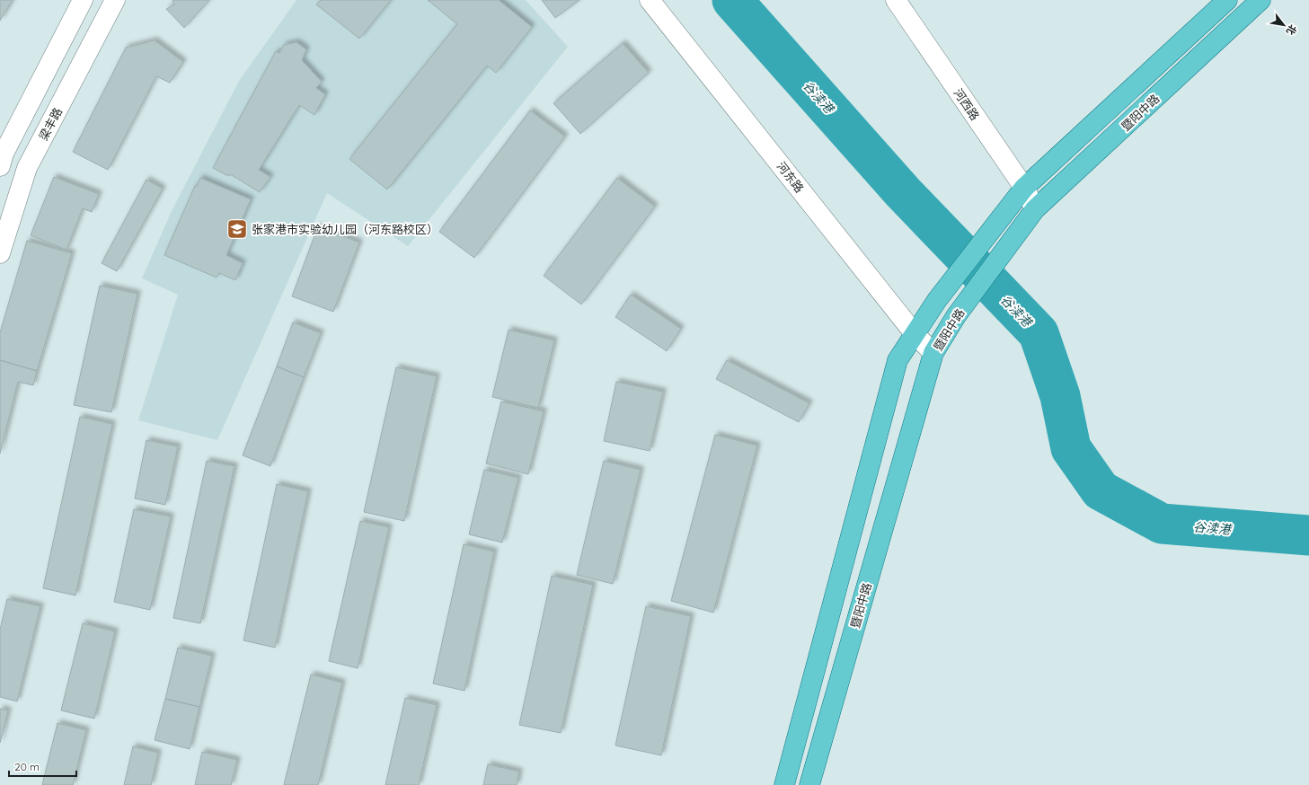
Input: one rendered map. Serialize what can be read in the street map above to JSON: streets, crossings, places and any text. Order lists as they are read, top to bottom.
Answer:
{
  "streets": {
    "main road": ["暨阳中路"],
    "street": ["河西路", "梁丰路", "河东路"]
  },
  "crossings": [
    ["河西路", "暨阳中路"],
    ["暨阳中路", "河东路"]
  ],
  "water": ["谷渎港"],
  "places": {
    "school or university": ["张家港市实验幼儿园（河东路校区）"]
  },
  "scale_bar": "20 m",
  "north": "bottom right"
}
